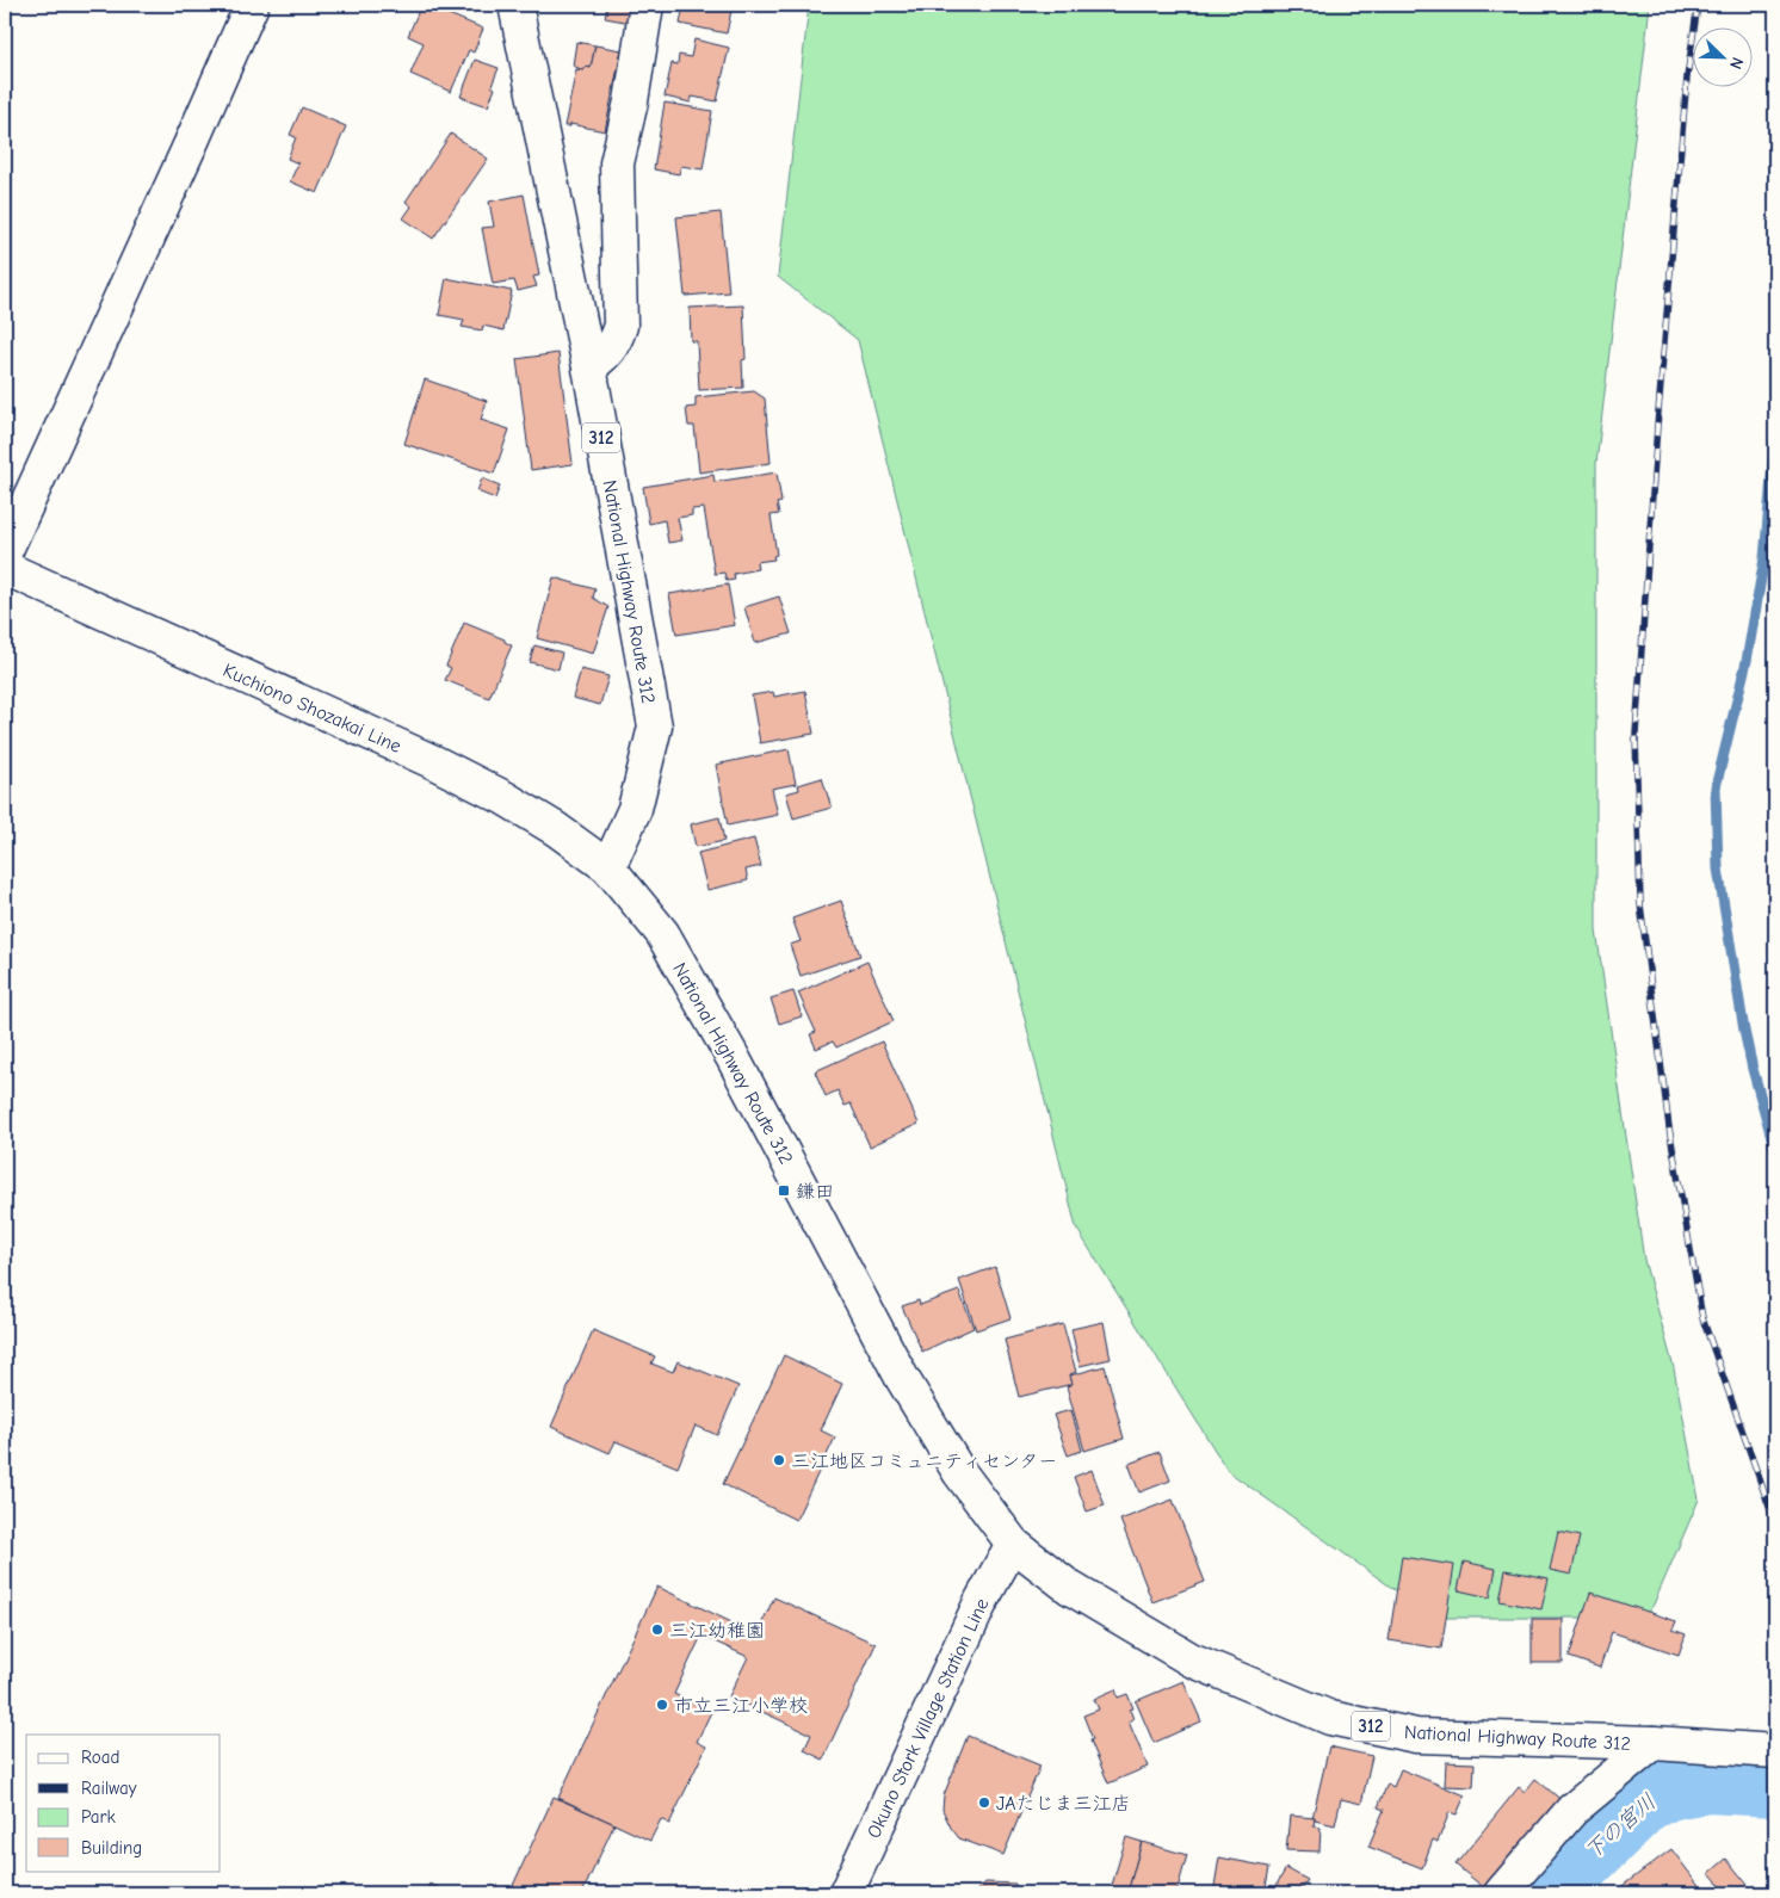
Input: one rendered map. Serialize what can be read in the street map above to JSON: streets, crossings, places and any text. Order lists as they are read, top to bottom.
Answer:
{
  "streets": {
    "main road": [
      "312",
      "National Highway Route 312",
      "Kuchiono Shozakai Line",
      "Okuno Stork Village Station Line"
    ]
  },
  "crossings": [
    ["National Highway Route 312", "Kuchiono Shozakai Line"],
    ["National Highway Route 312", "Okuno Stork Village Station Line"]
  ],
  "water": ["下の宮川"],
  "places": {
    "transit": ["鎌田"],
    "other": [
      "三江地区コミュニティセンター",
      "三江幼稚園",
      "市立三江小学校",
      "JAたじま三江店"
    ]
  },
  "legend": [
    "Road",
    "Railway",
    "Park",
    "Building"
  ],
  "north": "bottom right"
}
